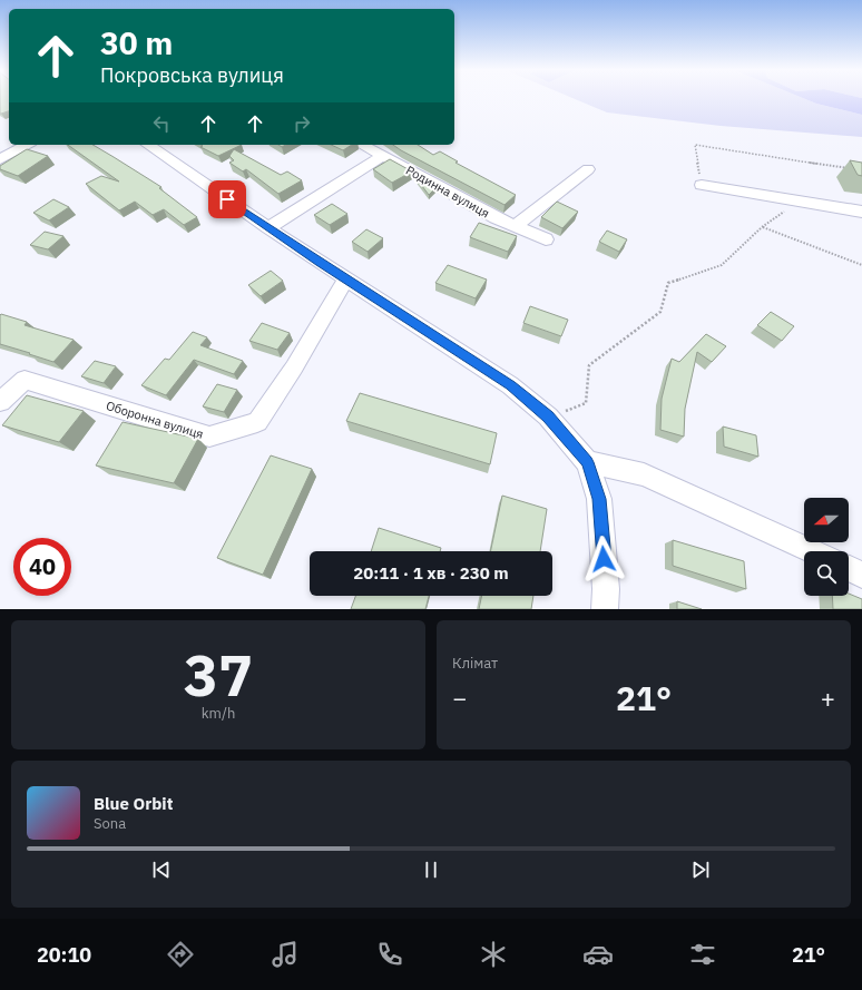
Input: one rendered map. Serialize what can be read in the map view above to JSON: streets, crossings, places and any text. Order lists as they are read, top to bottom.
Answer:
{
  "streets": {
    "street": ["Родинна вулиця", "Оборонна вулиця"]
  },
  "north": "left",
  "page": {
    "turn": ["30 m", "Покровська вулиця"],
    "limit": "40",
    "trip": "20:11 · 1 хв · 230 m",
    "tile": [
      ["37", "km/h"],
      "Клімат"
    ],
    "heat": ["−", "21°", "+"],
    "song": ["Blue Orbit", "Sona"],
    "tabs": ["20:10", "21°"]
  }
}
